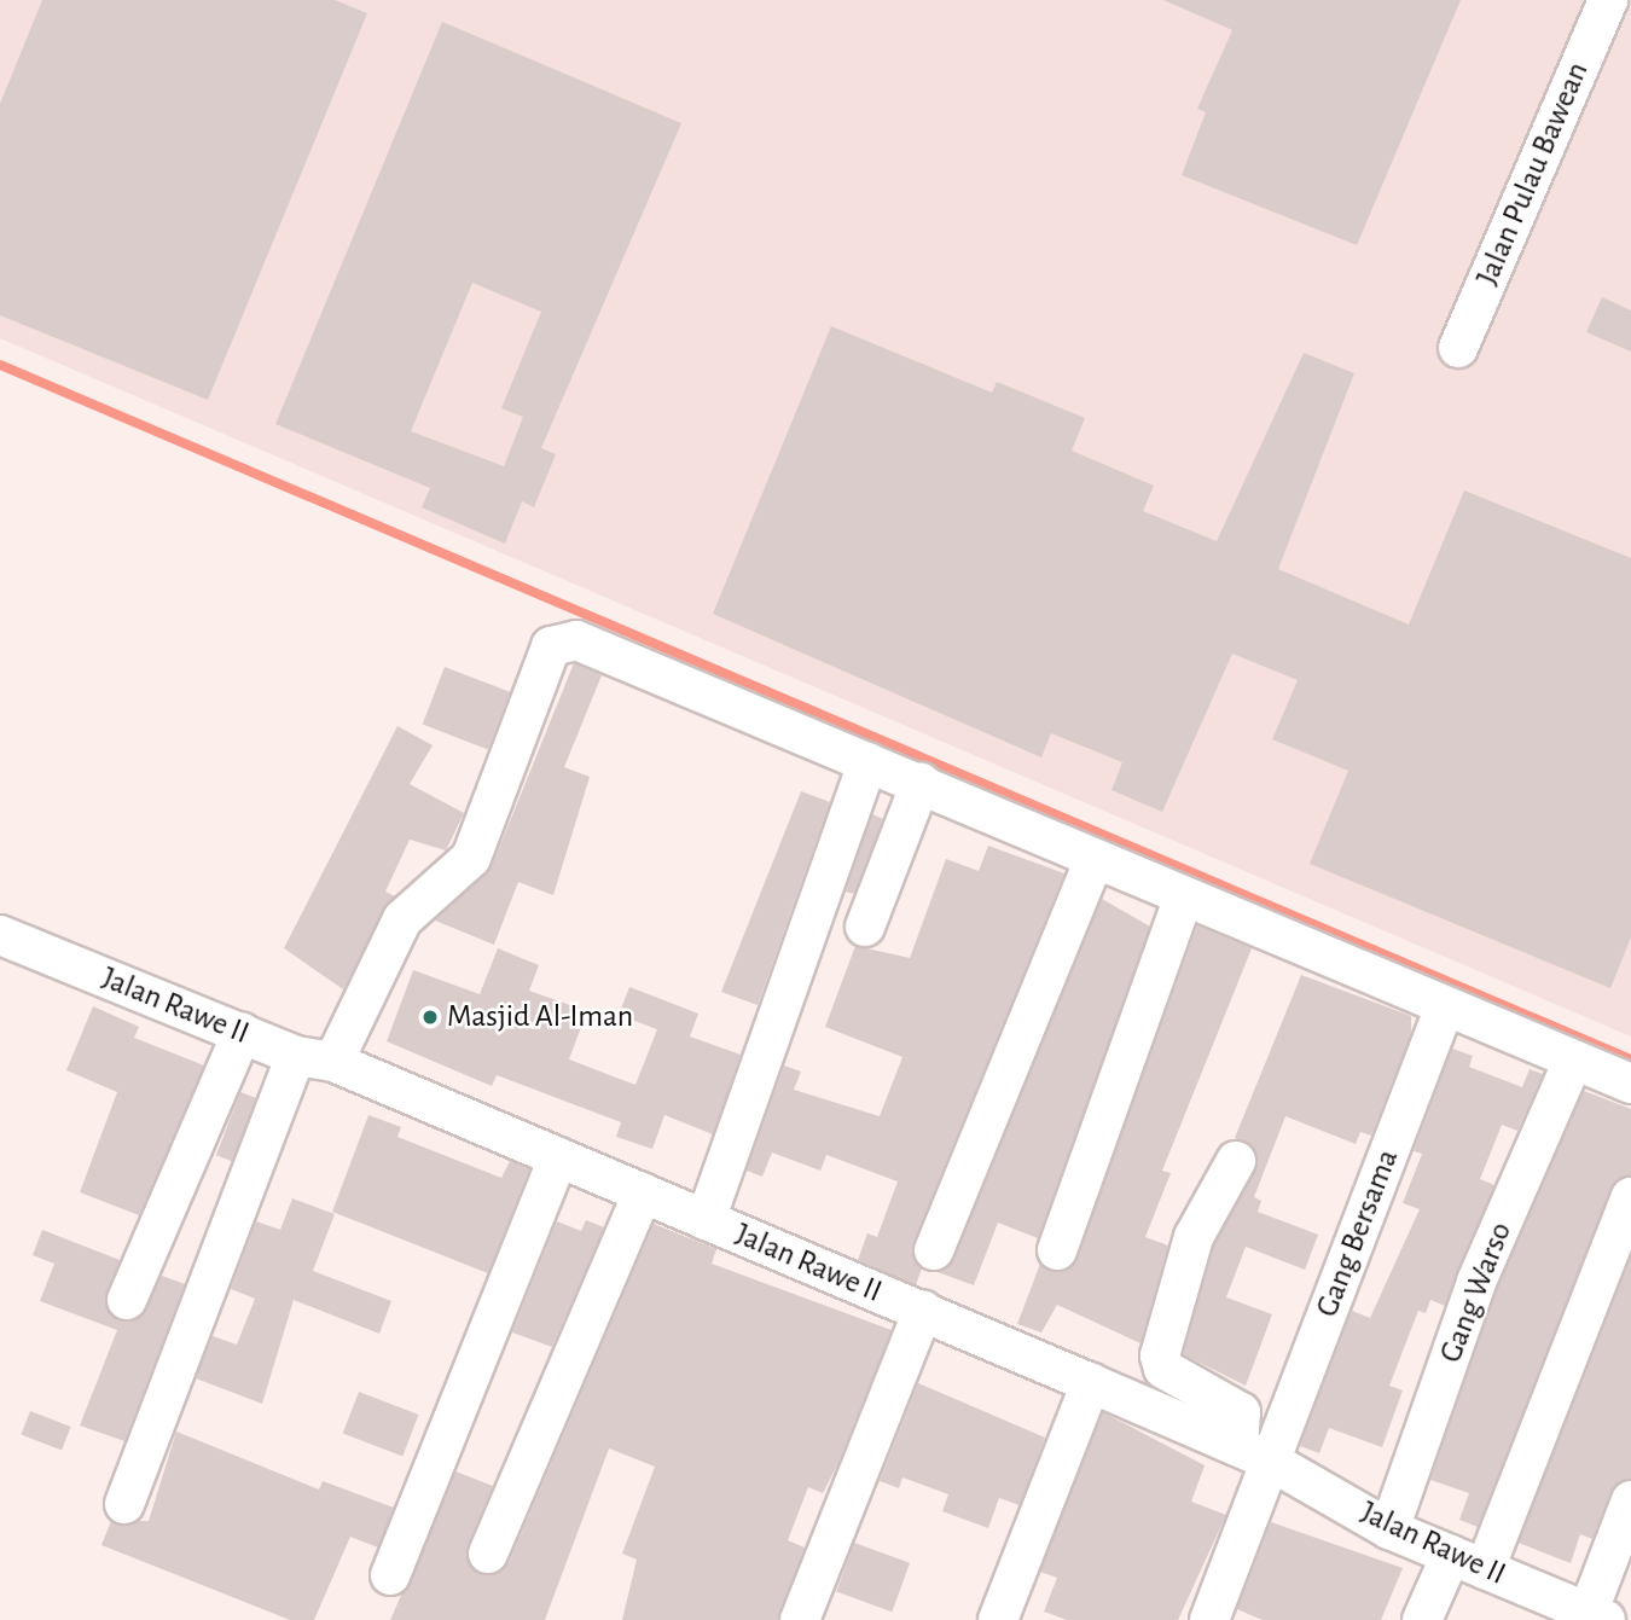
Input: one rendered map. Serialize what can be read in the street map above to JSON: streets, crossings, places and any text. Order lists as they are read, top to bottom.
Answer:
{
  "streets": {
    "street": [
      "Jalan Pulau Bawean",
      "Jalan Rawe II",
      "Gang Bersama",
      "Gang Warso"
    ]
  },
  "crossings": [
    ["Jalan Rawe II", "Gang Bersama"],
    ["Jalan Rawe II", "Gang Warso"]
  ],
  "places": ["Masjid Al-Iman"]
}
